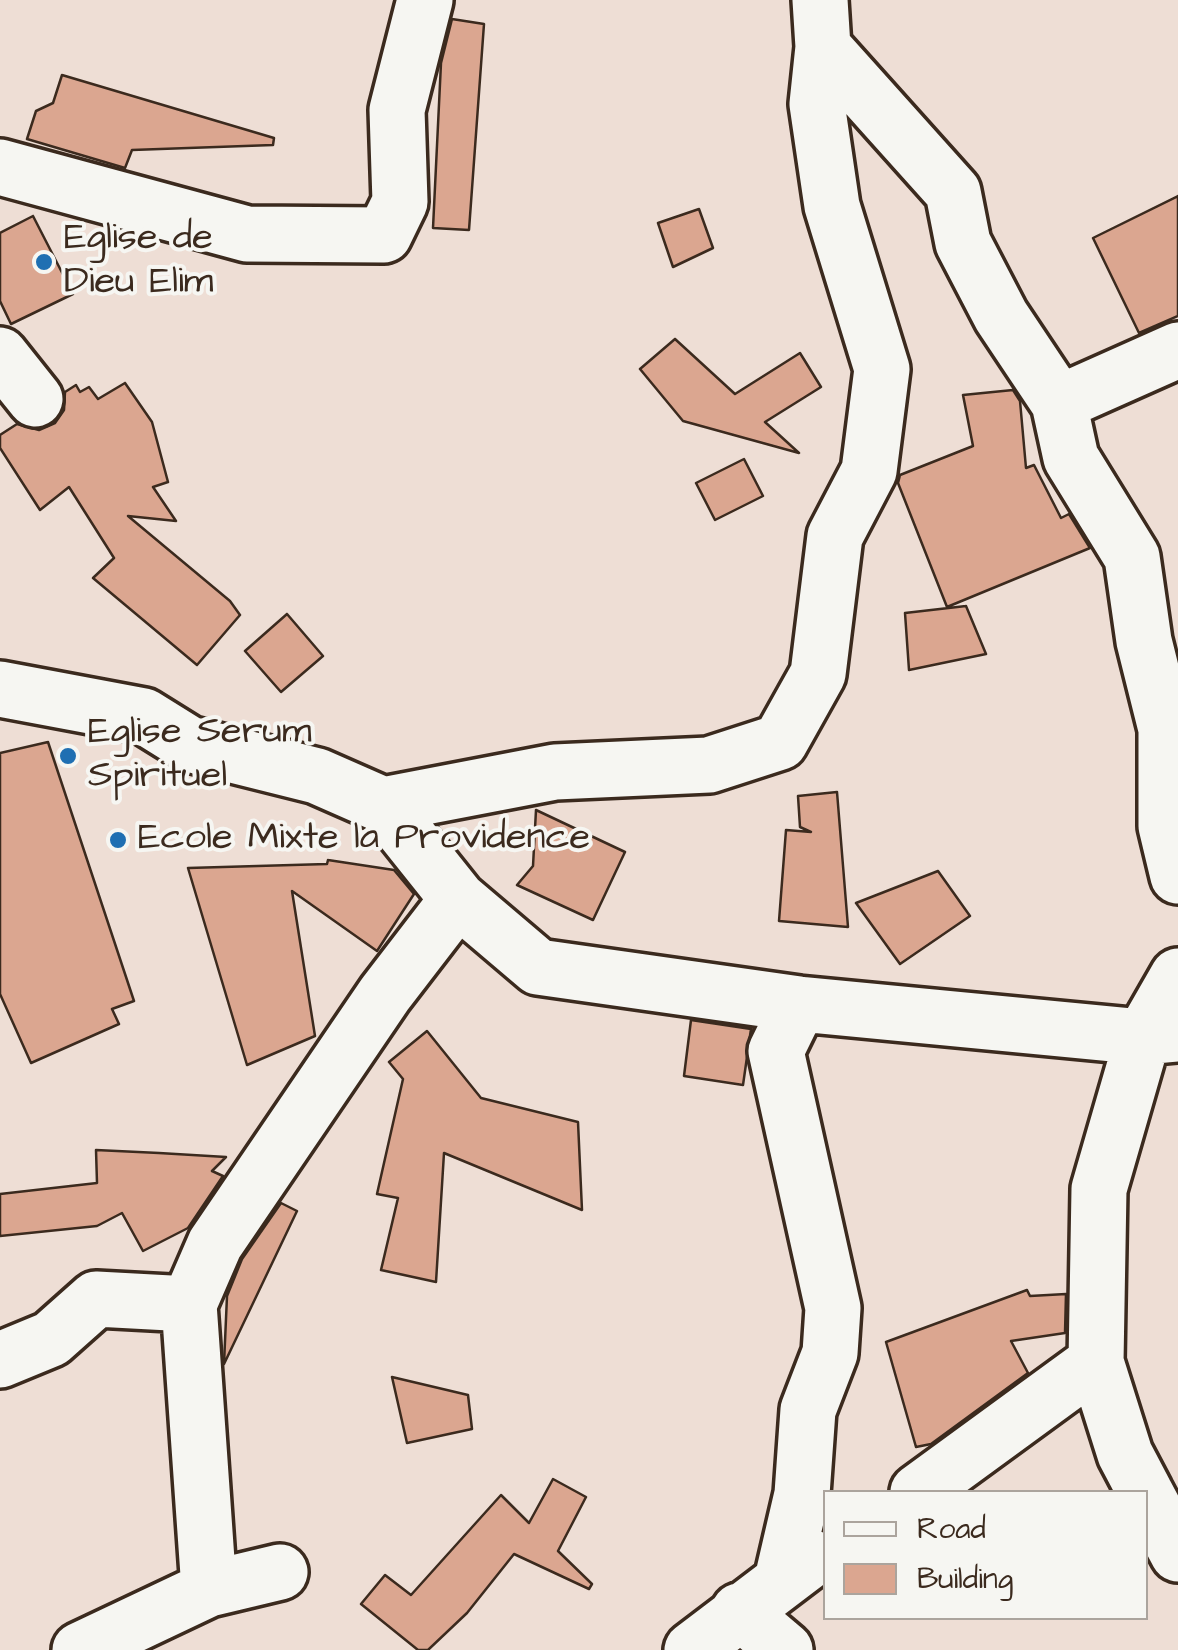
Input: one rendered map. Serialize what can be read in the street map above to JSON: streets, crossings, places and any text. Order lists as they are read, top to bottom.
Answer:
{
  "places": ["Eglise de Dieu Elim", "Eglise Serum Spirituel", "Ecole Mixte la Providence"],
  "legend": ["Road", "Building"]
}
